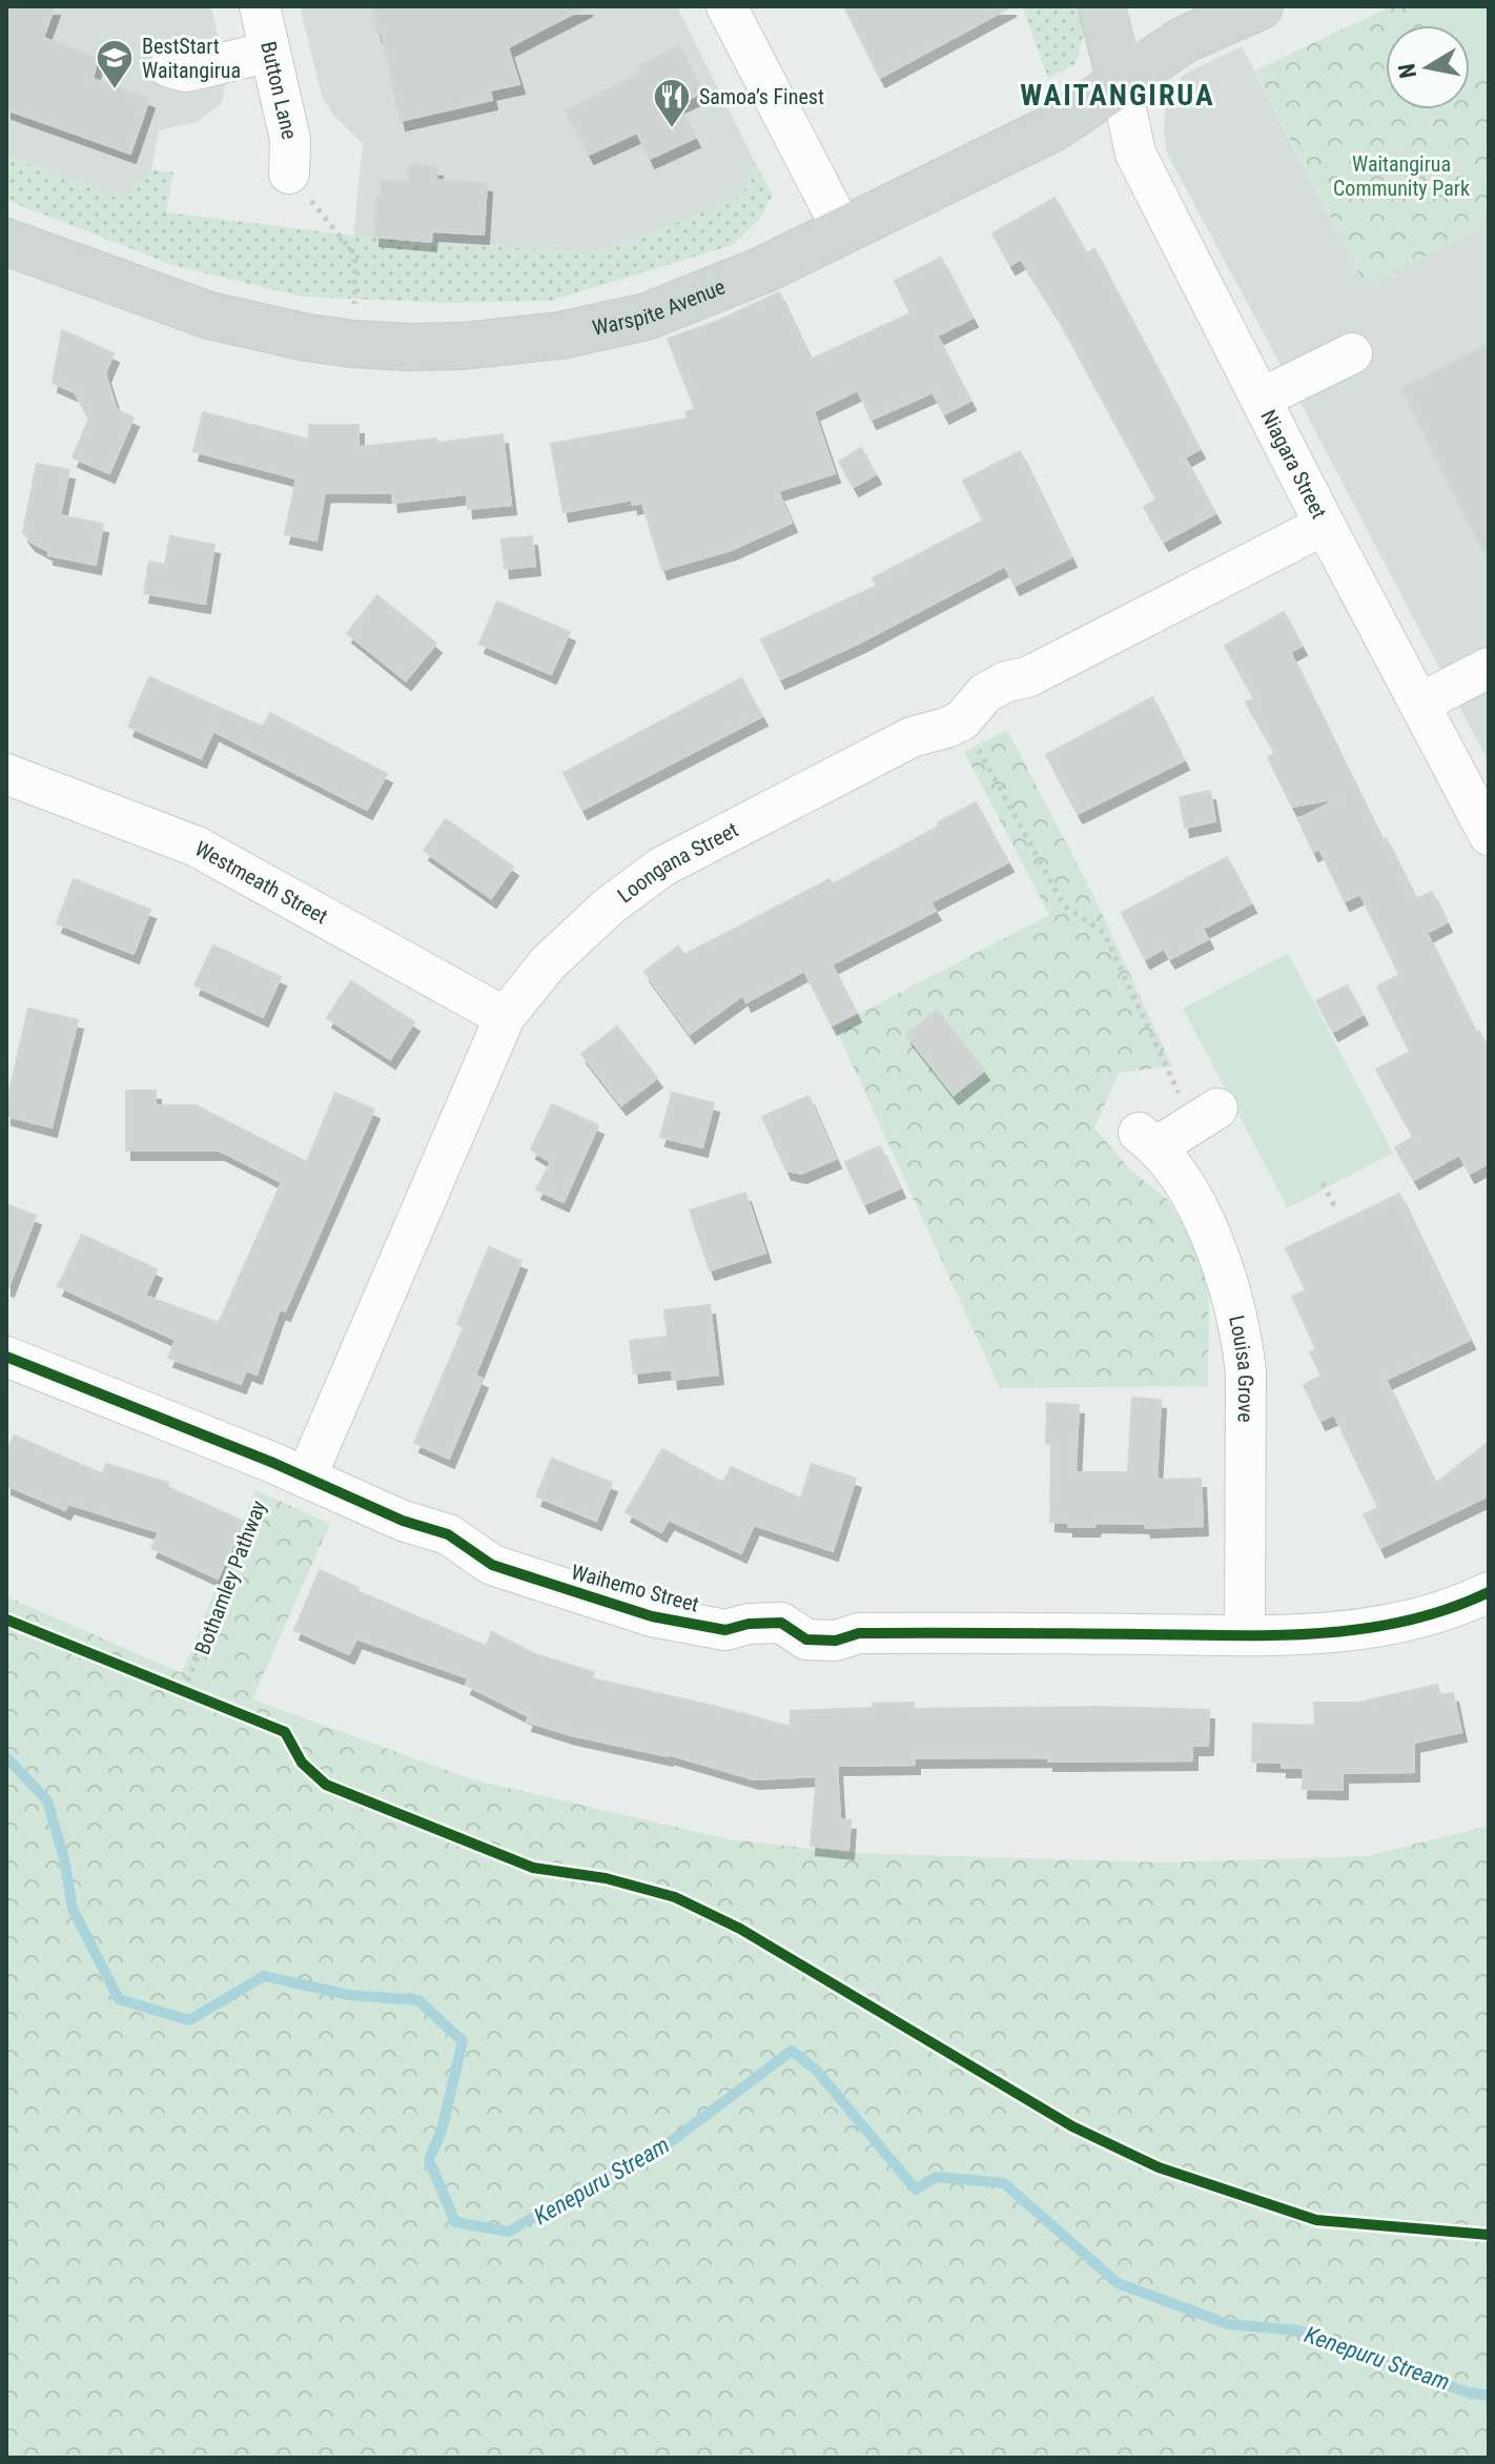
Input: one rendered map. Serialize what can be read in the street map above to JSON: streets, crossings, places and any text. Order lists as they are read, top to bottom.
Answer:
{
  "streets": {
    "main road": ["Warspite Avenue"],
    "street": [
      "Button Lane",
      "Niagara Street",
      "Loongana Street",
      "Westmeath Street",
      "Louisa Grove",
      "Waihemo Street"
    ],
    "path": ["Bothamley Pathway"]
  },
  "crossings": [
    ["Warspite Avenue", "Niagara Street"],
    ["Niagara Street", "Loongana Street"],
    ["Loongana Street", "Westmeath Street"],
    ["Loongana Street", "Bothamley Pathway"],
    ["Loongana Street", "Waihemo Street"],
    ["Louisa Grove", "Waihemo Street"],
    ["Bothamley Pathway", "Waihemo Street"]
  ],
  "districts": ["WAITANGIRUA"],
  "water": ["Kenepuru Stream"],
  "parks": ["Waitangirua Community Park"],
  "places": {
    "school or university": ["BestStart Waitangirua"],
    "restaurant": ["Samoa’s Finest"]
  },
  "north": "left"
}
